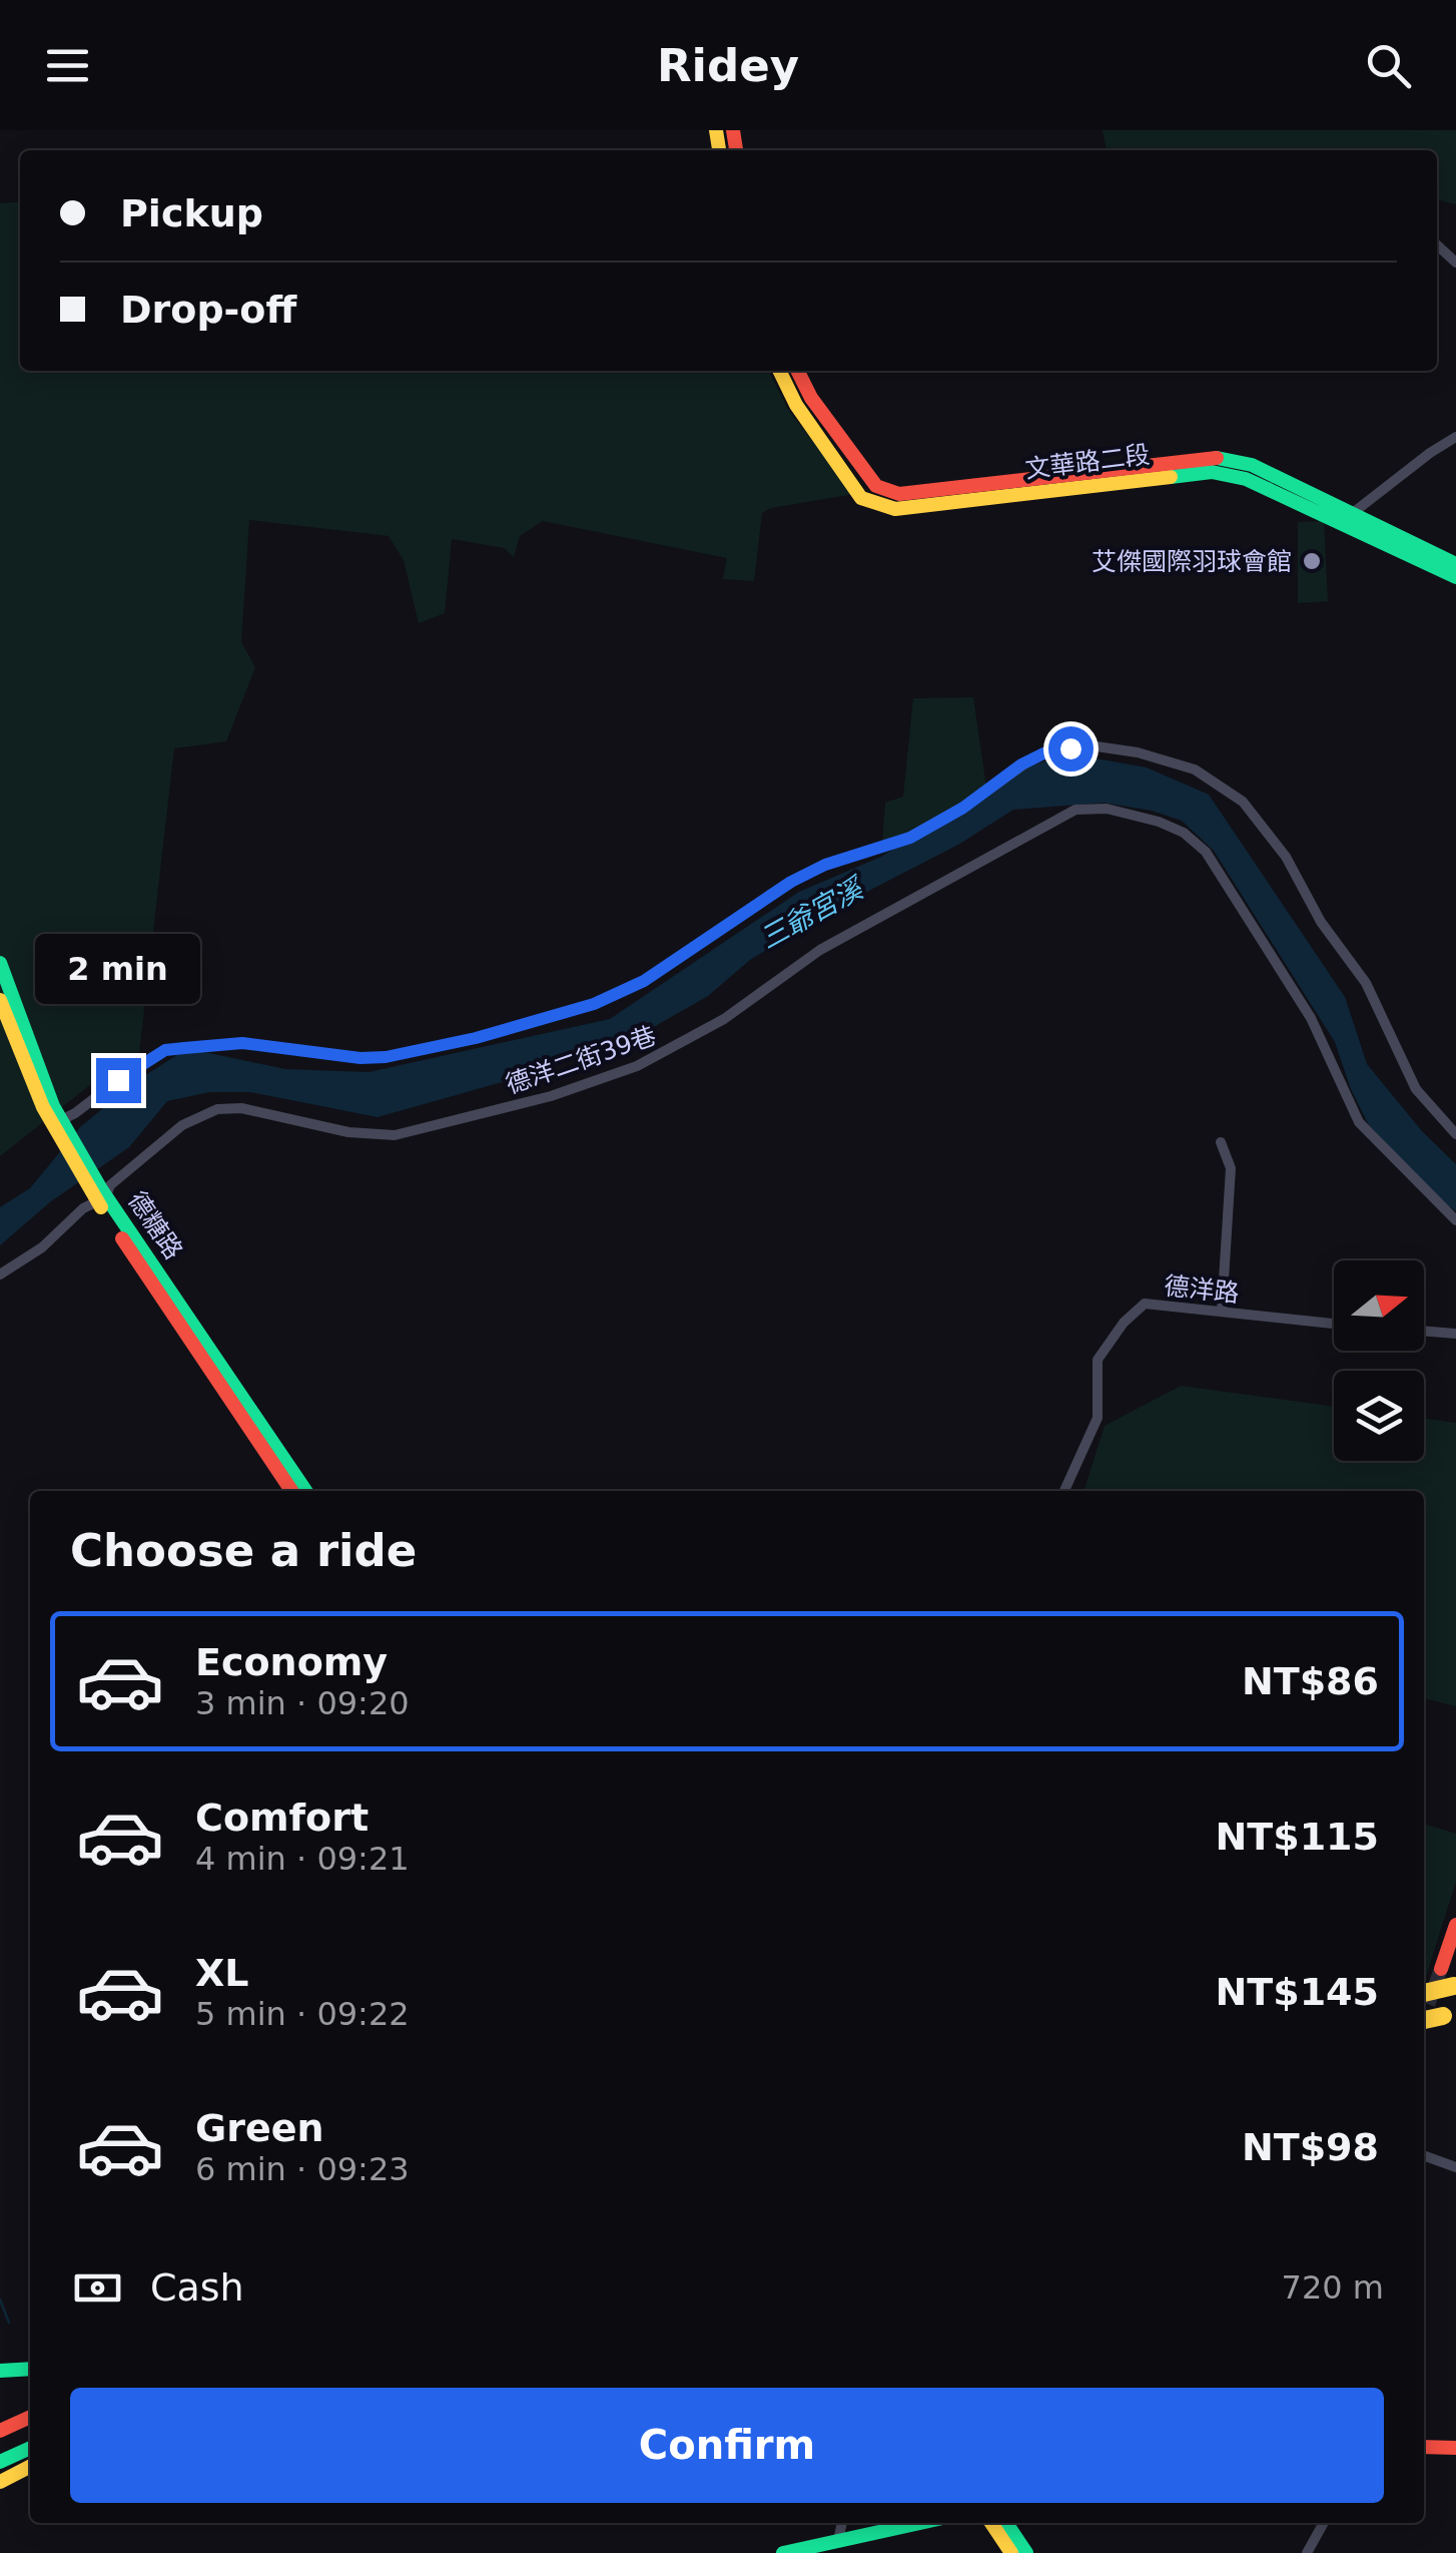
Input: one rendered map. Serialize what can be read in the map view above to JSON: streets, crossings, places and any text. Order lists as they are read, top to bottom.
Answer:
{
  "streets": {
    "main road": ["文華路二段", "德糖路"],
    "street": ["德洋二街39巷", "德洋路"]
  },
  "crossings": [
    ["德洋二街39巷", "德糖路"]
  ],
  "water": ["三爺宮溪"],
  "places": ["艾傑國際羽球會館"],
  "north": "right",
  "page": {
    "header": "Ridey",
    "banner": ["Pickup", "Drop-off"],
    "bubble": "2 min",
    "heading": "Choose a ride",
    "list": [
      {
        "name": "Economy",
        "note": "3 min · 09:20",
        "value": "NT$86"
      },
      {
        "name": "Comfort",
        "note": "4 min · 09:21",
        "value": "NT$115"
      },
      {
        "name": "XL",
        "note": "5 min · 09:22",
        "value": "NT$145"
      },
      {
        "name": "Green",
        "note": "6 min · 09:23",
        "value": "NT$98"
      }
    ],
    "pay": ["Cash", "720 m"],
    "buttons": "Confirm"
  }
}
